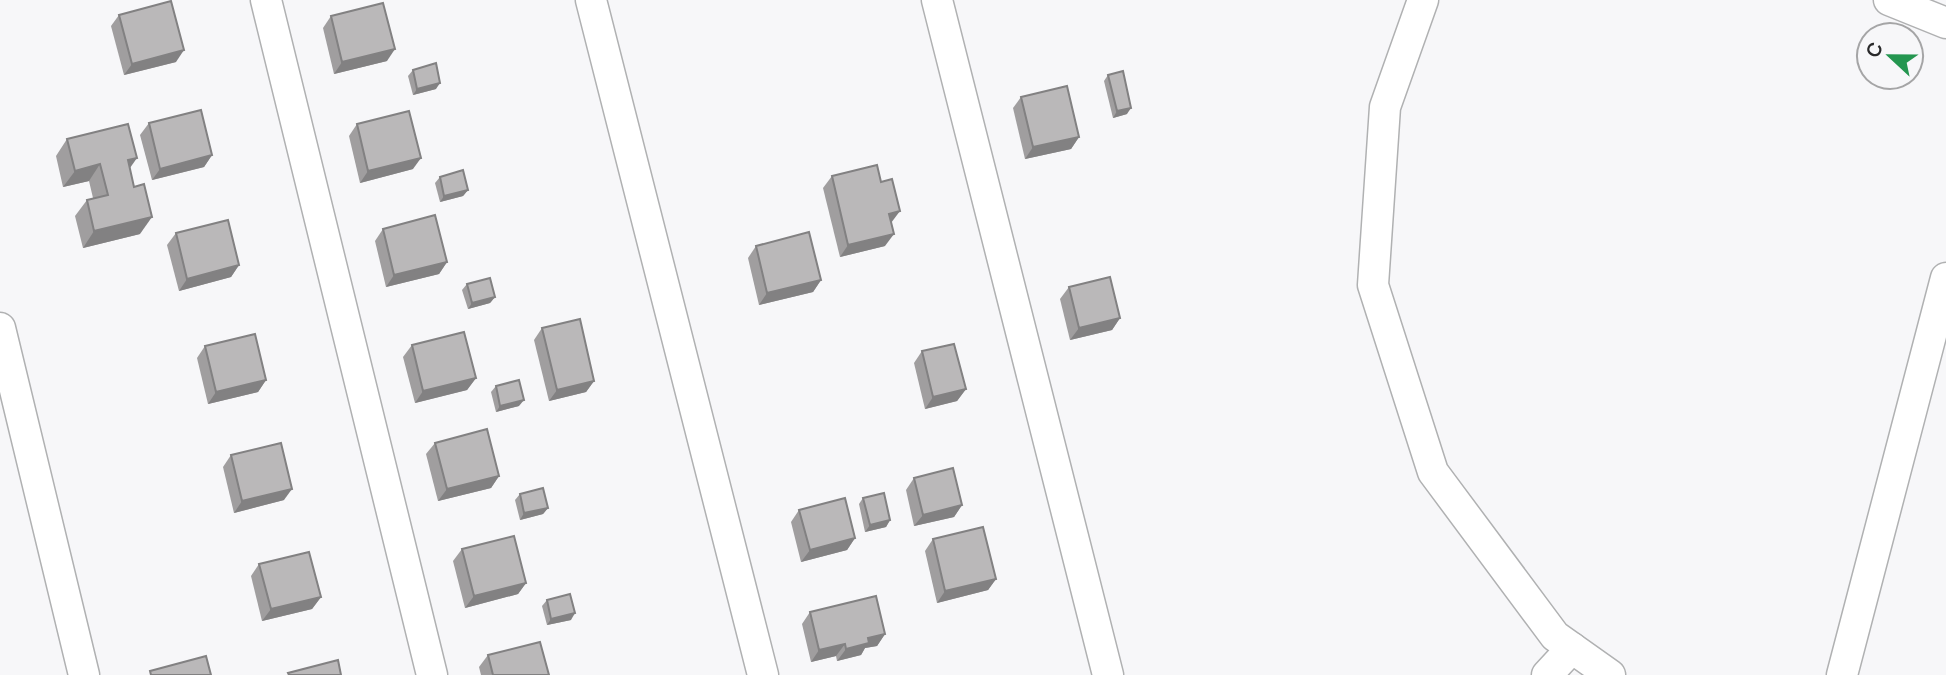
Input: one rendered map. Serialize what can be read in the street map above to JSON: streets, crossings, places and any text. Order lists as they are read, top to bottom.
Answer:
{
  "north": "left"
}
